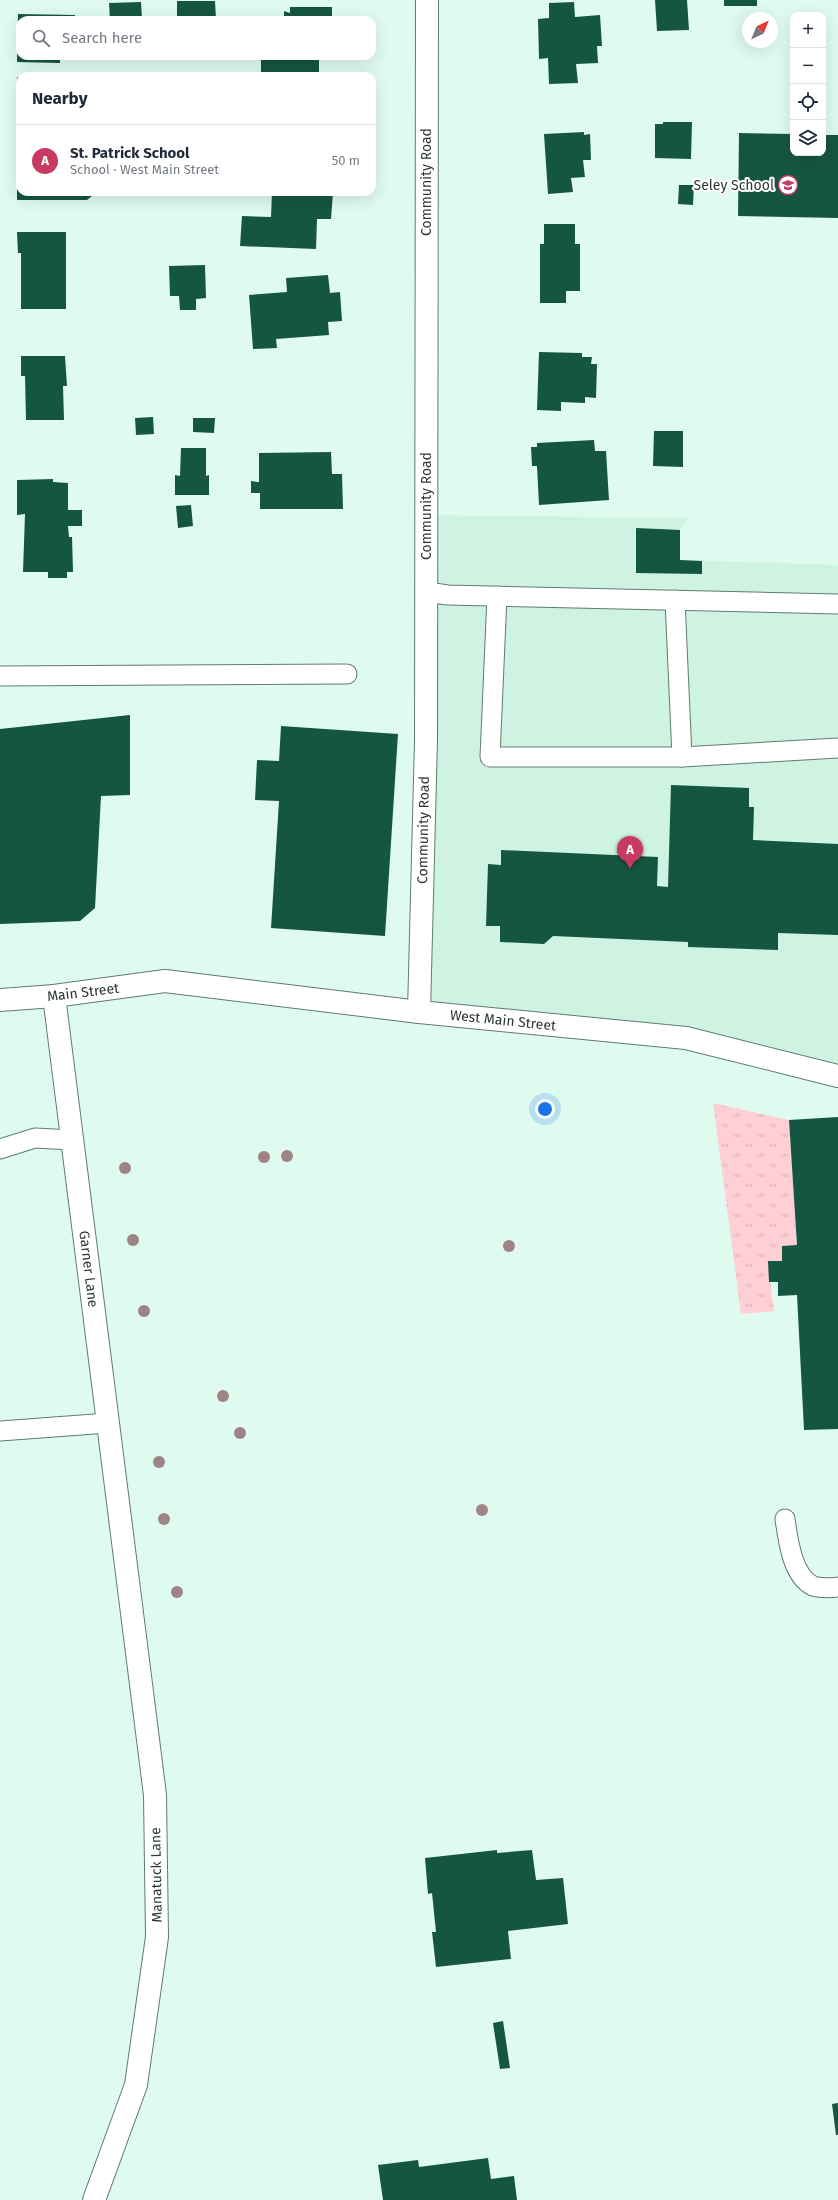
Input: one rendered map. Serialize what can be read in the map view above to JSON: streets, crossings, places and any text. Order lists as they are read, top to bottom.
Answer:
{
  "streets": {
    "street": [
      "Community Road",
      "Main Street",
      "West Main Street",
      "Garner Lane",
      "Manatuck Lane"
    ]
  },
  "crossings": [
    ["Community Road", "West Main Street"],
    ["Main Street", "West Main Street"],
    ["Main Street", "Garner Lane"],
    ["Garner Lane", "Manatuck Lane"]
  ],
  "places": {
    "school or university": ["Seley School"]
  },
  "north": "top right",
  "page": {
    "map_buttons": ["+", "−"],
    "search": "Search here",
    "heading": "Nearby",
    "list": [
      {
        "mark": "A",
        "name": "St. Patrick School",
        "note": "School · West Main Street",
        "value": "50 m"
      }
    ],
    "pins": "A"
  }
}
